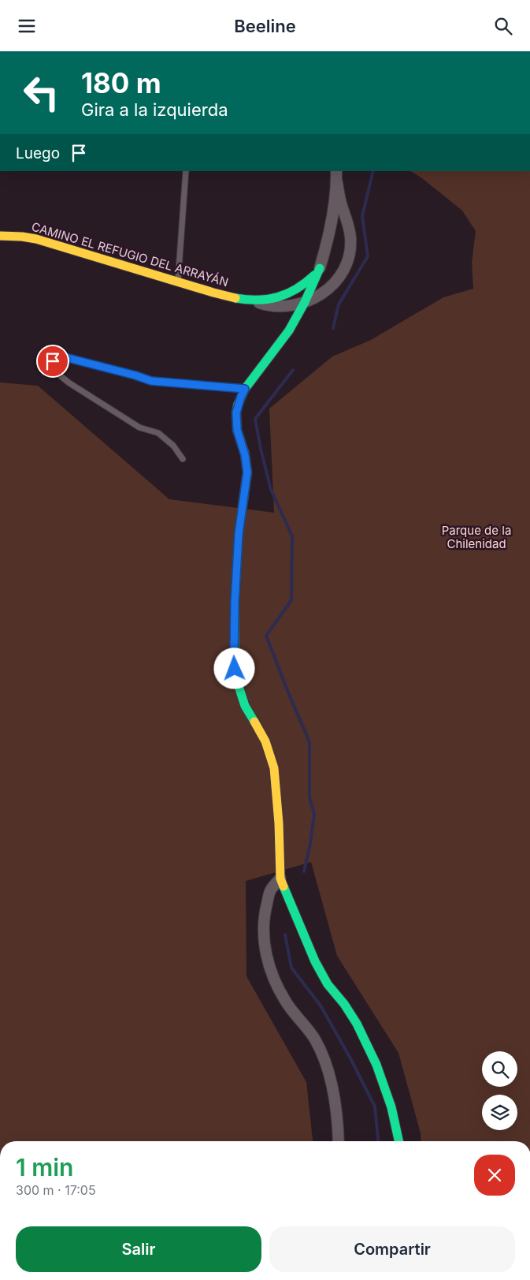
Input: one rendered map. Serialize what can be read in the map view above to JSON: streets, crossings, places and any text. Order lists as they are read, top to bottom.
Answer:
{
  "streets": {
    "street": ["CAMINO EL REFUGIO DEL ARRAYÁN"]
  },
  "parks": ["Parque de la Chilenidad"],
  "page": {
    "header": "Beeline",
    "turn": ["180 m", "Gira a la izquierda"],
    "then": "Luego",
    "heading": ["1 min", "300 m · 17:05"],
    "buttons": ["Salir", "Compartir"]
  }
}
